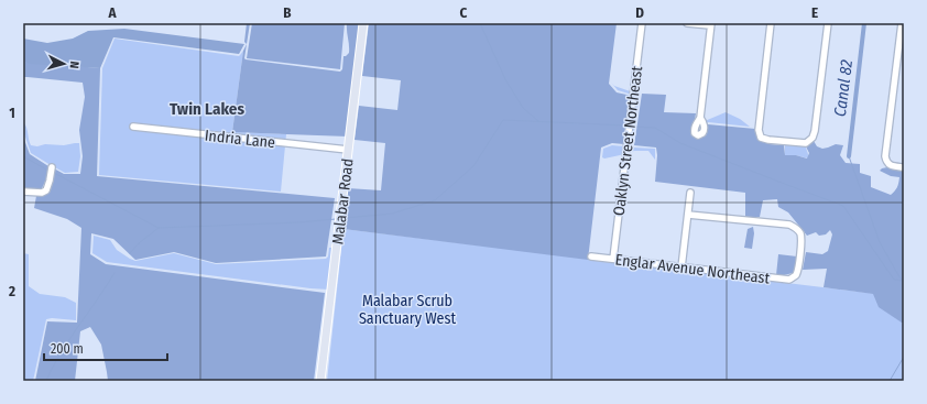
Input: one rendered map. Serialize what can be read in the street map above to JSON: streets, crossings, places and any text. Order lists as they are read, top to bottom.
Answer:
{
  "streets": {
    "main road": ["Malabar Road"],
    "street": ["Indria Lane", "Oaklyn Street Northeast", "Englar Avenue Northeast"]
  },
  "crossings": [
    ["Indria Lane", "Malabar Road"],
    ["Oaklyn Street Northeast", "Englar Avenue Northeast"]
  ],
  "districts": ["Twin Lakes"],
  "water": ["Canal 82"],
  "parks": ["Malabar Scrub Sanctuary West"],
  "scale_bar": "200 m",
  "north": "right",
  "grid": {
    "columns": [
      "A",
      "B",
      "C",
      "D",
      "E"
    ],
    "rows": ["1", "2"]
  }
}
